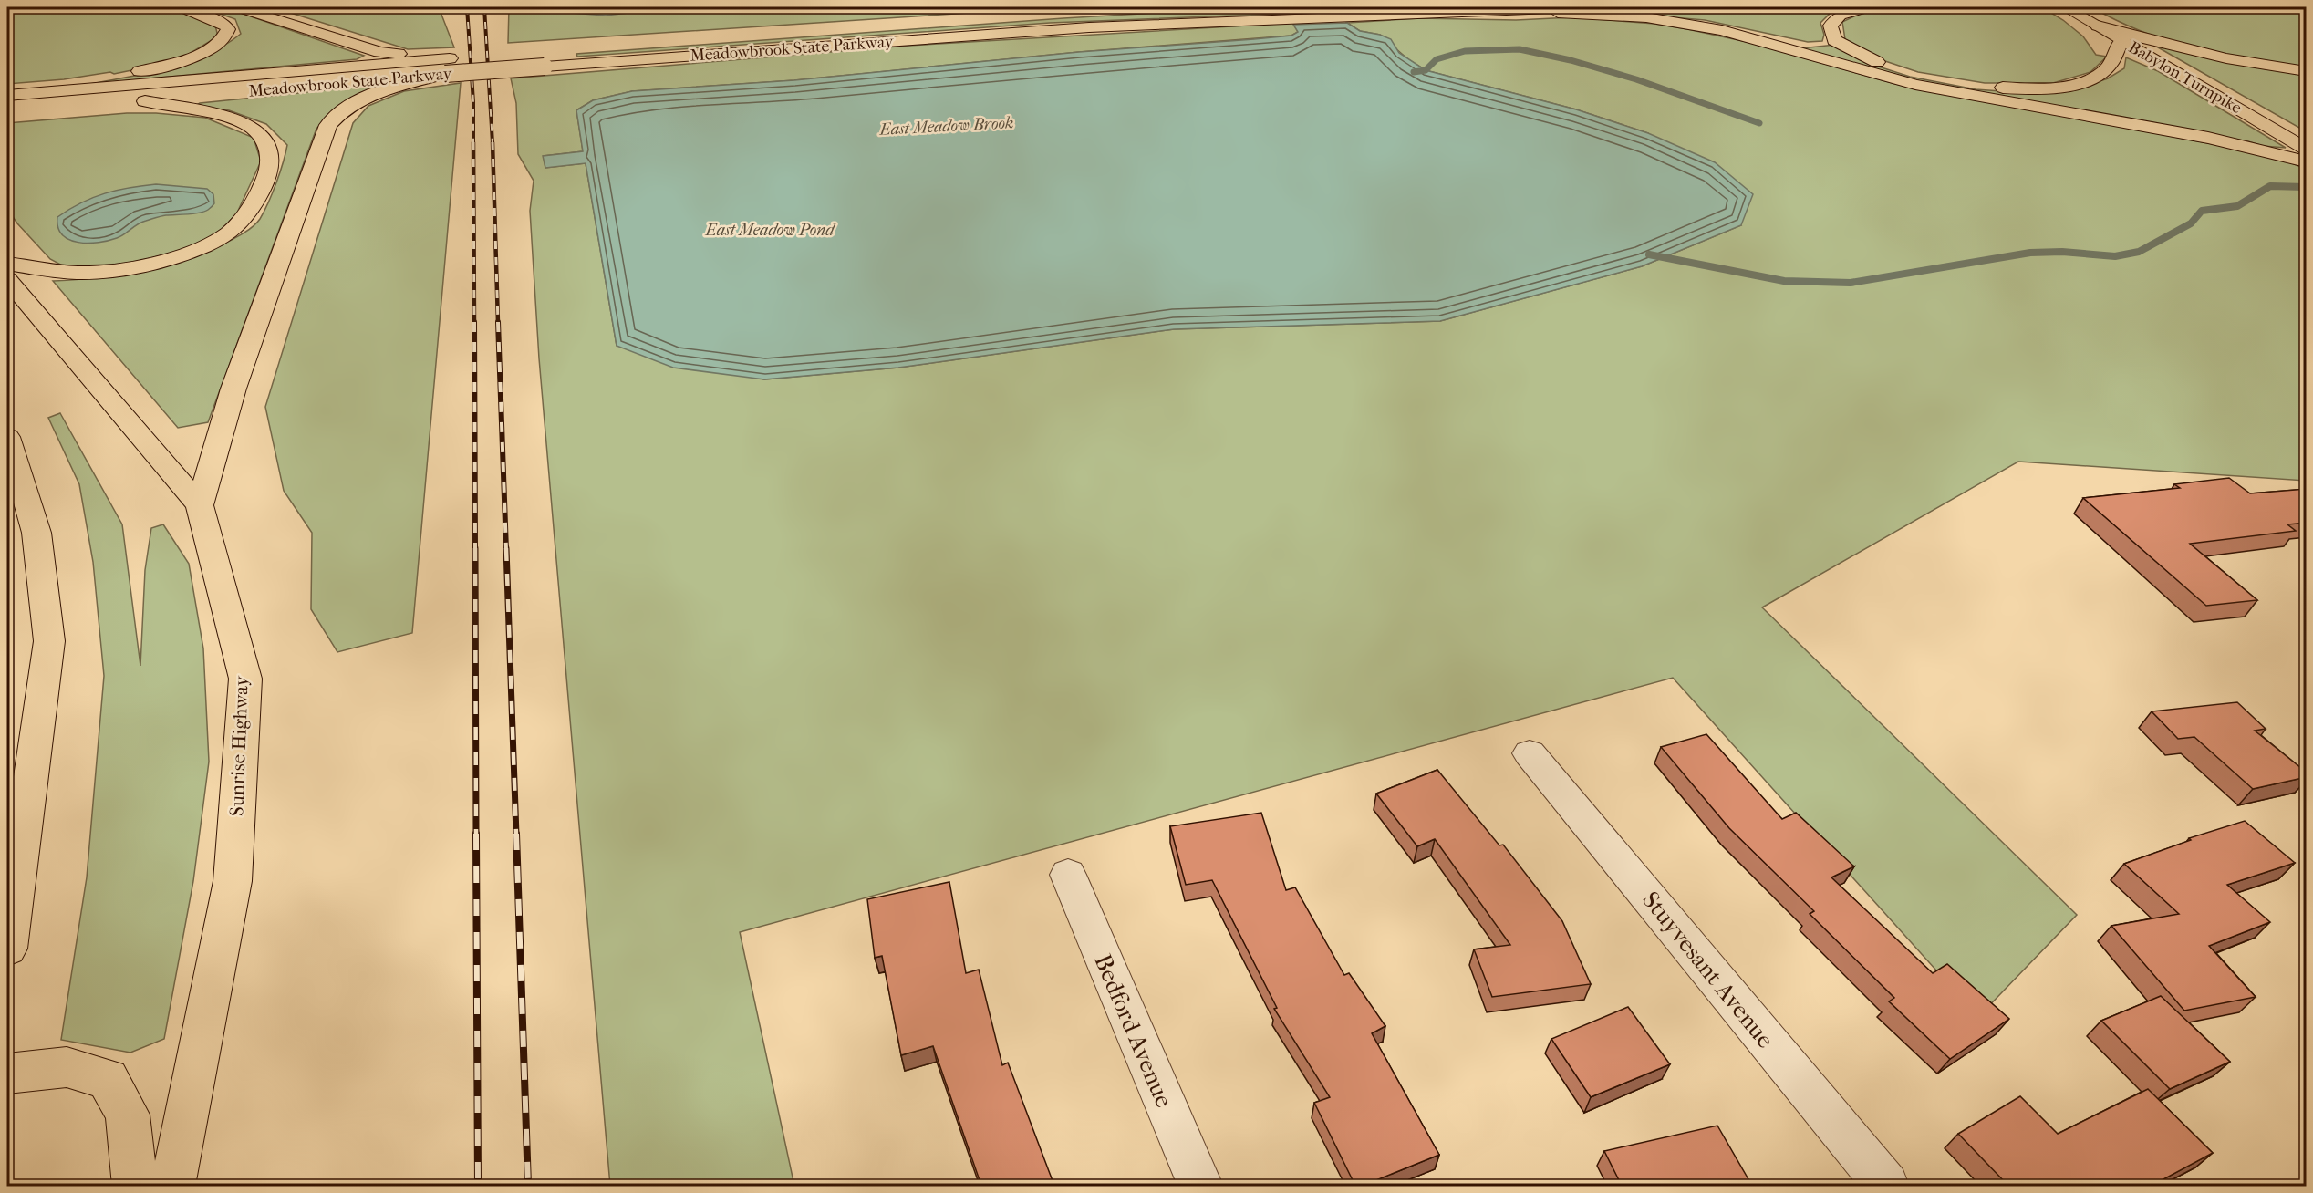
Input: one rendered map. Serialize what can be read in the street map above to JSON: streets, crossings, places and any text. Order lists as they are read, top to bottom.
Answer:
{
  "streets": {
    "main road": ["Meadowbrook State Parkway", "Babylon Turnpike", "Sunrise Highway"],
    "street": ["Stuyvesant Avenue", "Bedford Avenue"]
  },
  "water": ["East Meadow Brook", "East Meadow Pond"]
}
